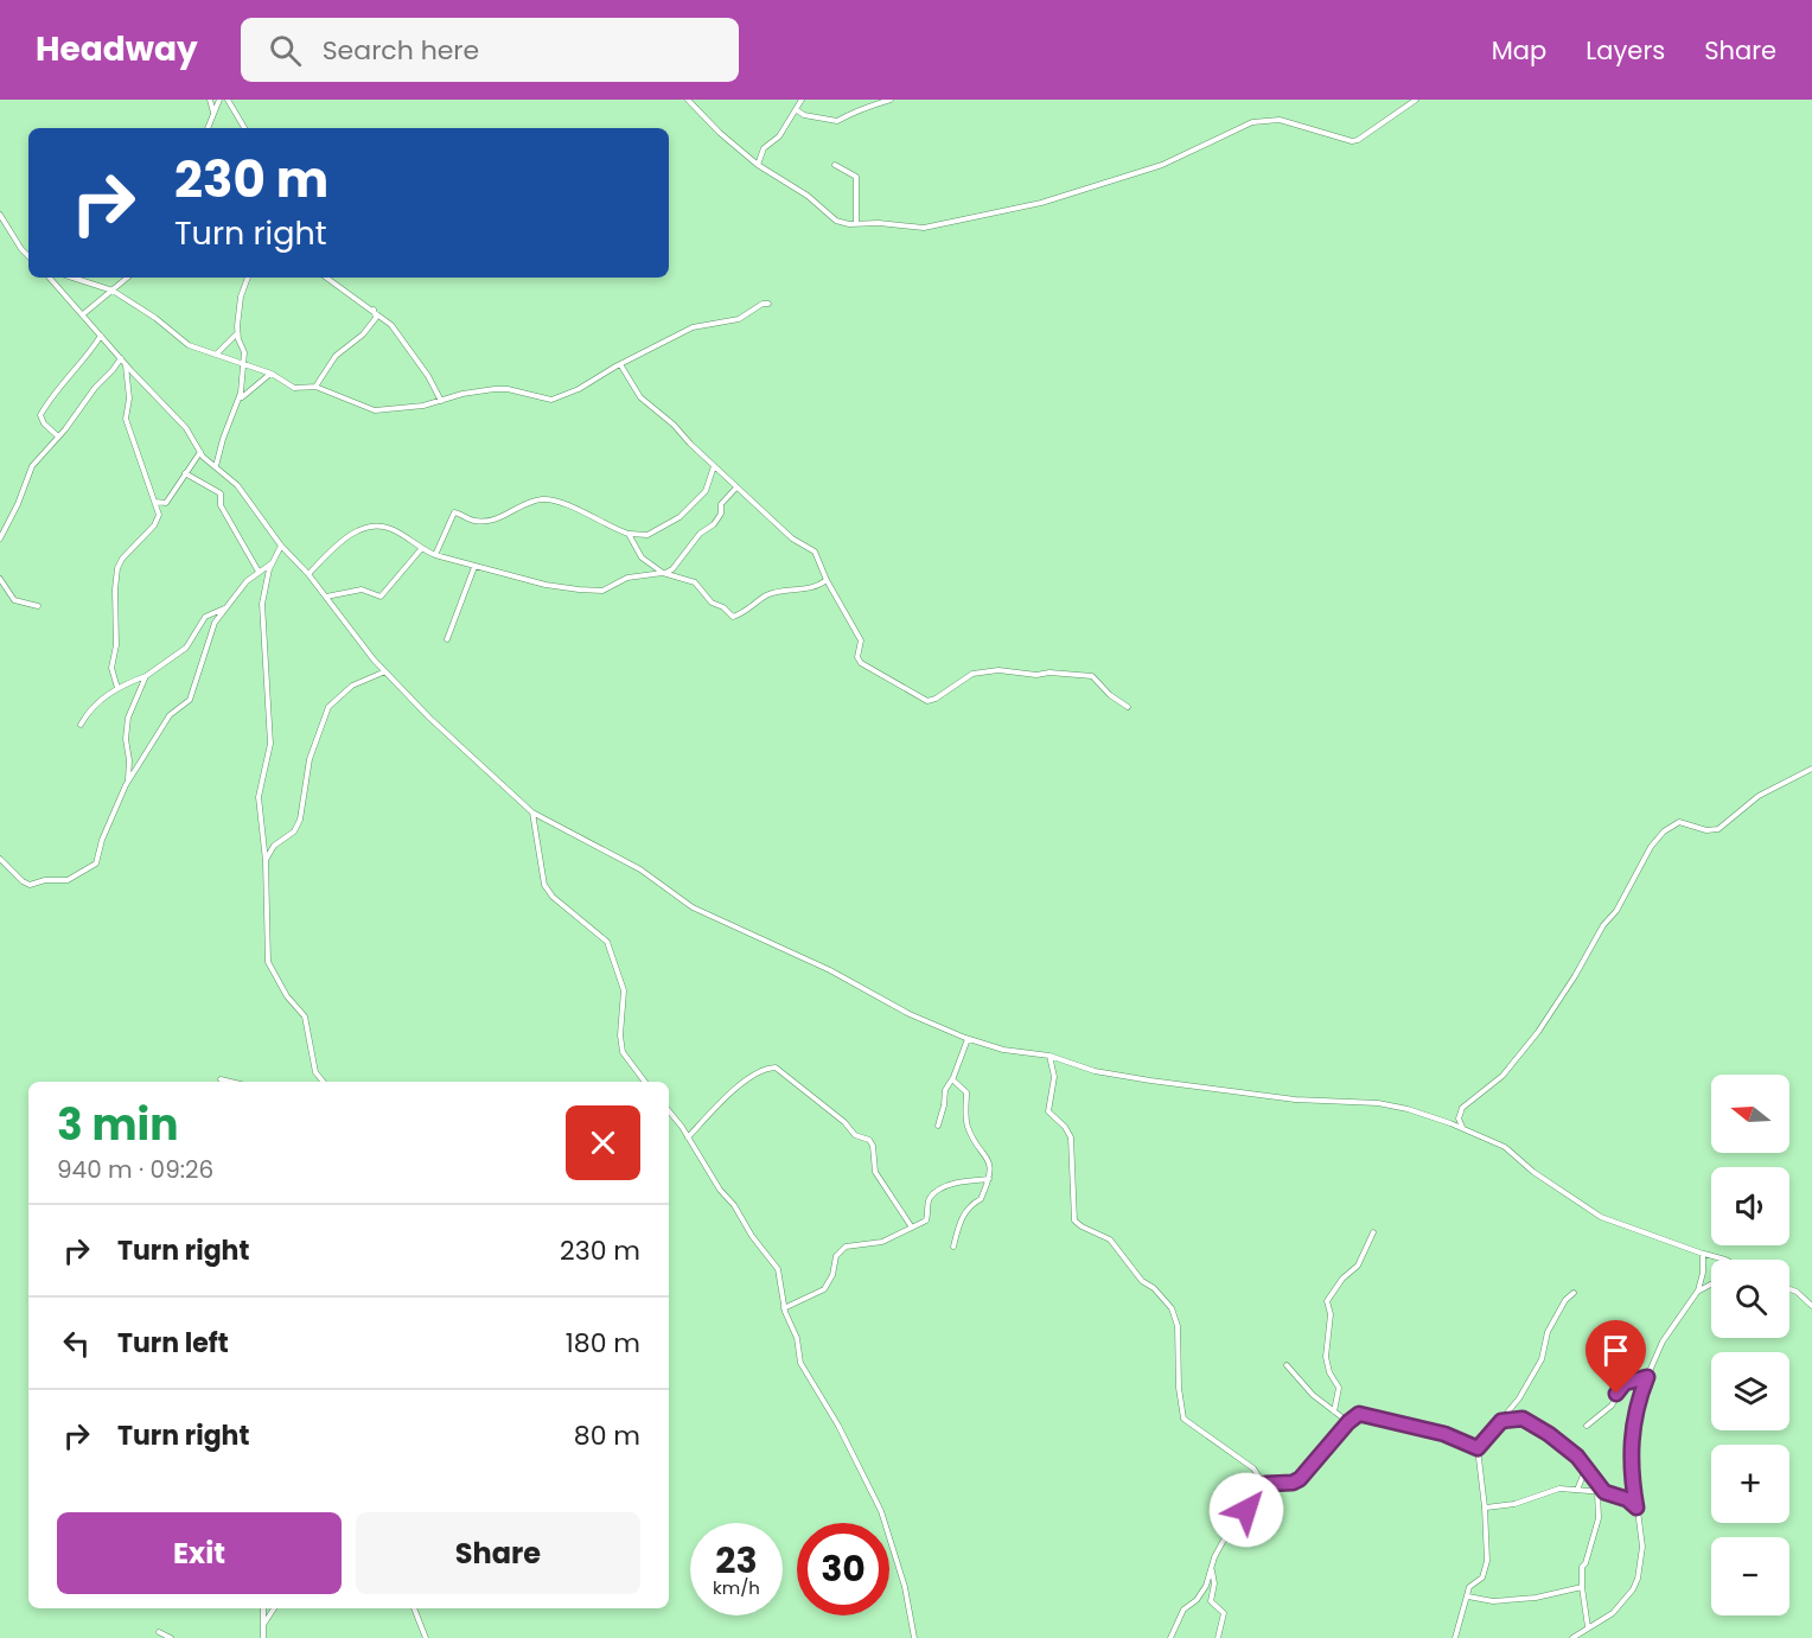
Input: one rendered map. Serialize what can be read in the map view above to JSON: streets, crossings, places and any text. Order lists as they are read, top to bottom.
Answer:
{
  "north": "left",
  "page": {
    "header": "Headway",
    "search": "Search here",
    "nav": ["Map", "Layers", "Share"],
    "turn": ["230 m", "Turn right"],
    "map_buttons": ["+", "−"],
    "heading": ["3 min", "940 m · 09:26"],
    "list": [
      {
        "name": "Turn right",
        "value": "230 m"
      },
      {
        "name": "Turn left",
        "value": "180 m"
      },
      {
        "name": "Turn right",
        "value": "80 m"
      }
    ],
    "buttons": ["Exit", "Share"],
    "speed": "23 km/h",
    "limit": "30"
  }
}
